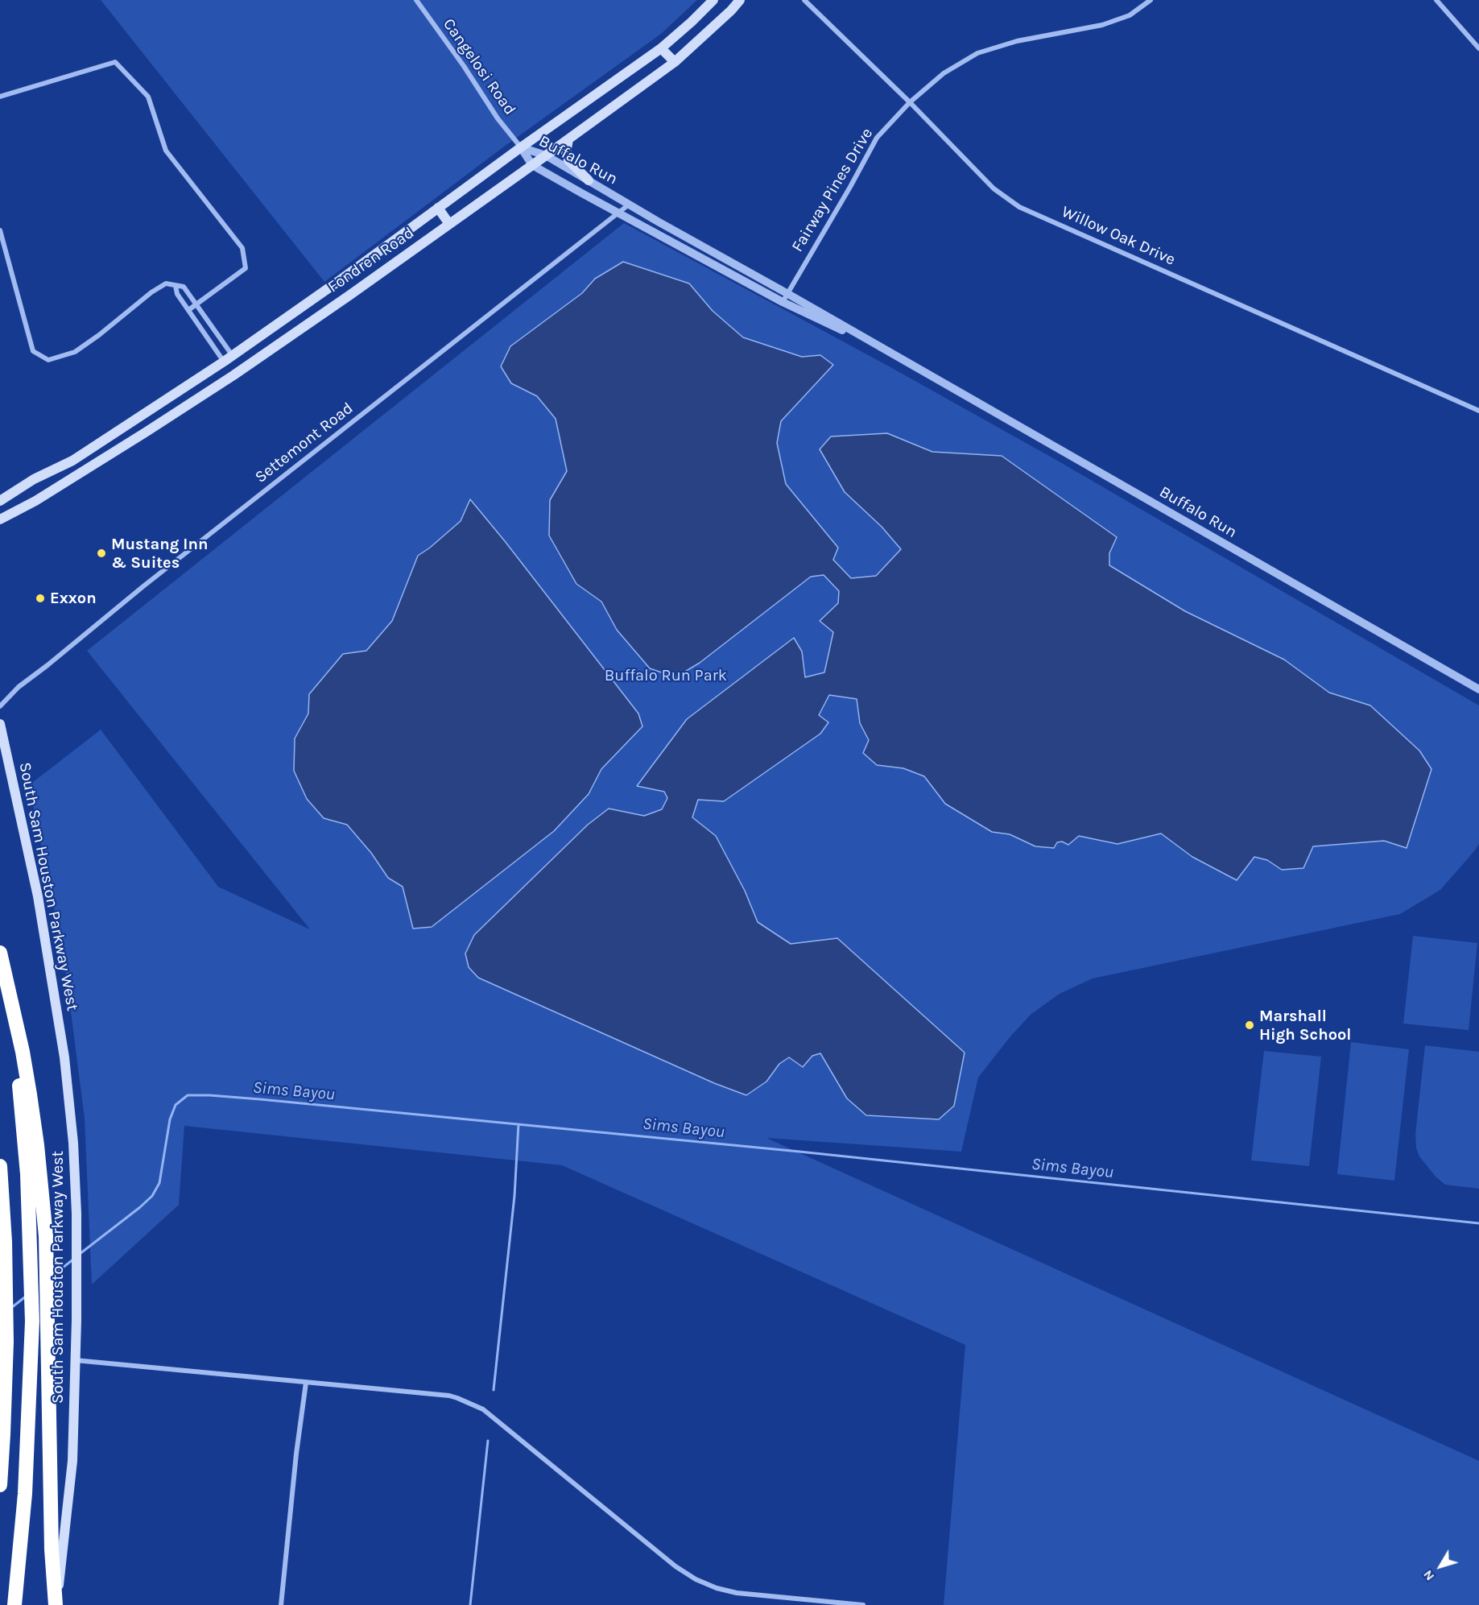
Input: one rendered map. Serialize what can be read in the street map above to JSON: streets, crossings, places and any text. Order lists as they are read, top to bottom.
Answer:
{
  "streets": {
    "main road": ["Fondren Road", "South Sam Houston Parkway West"],
    "street": [
      "Cangelosi Road",
      "Buffalo Run",
      "Fairway Pines Drive",
      "Willow Oak Drive",
      "Settemont Road"
    ]
  },
  "crossings": [
    ["Cangelosi Road", "Buffalo Run"],
    ["Cangelosi Road", "Fondren Road"],
    ["Buffalo Run", "Fairway Pines Drive"],
    ["Buffalo Run", "Fondren Road"],
    ["Buffalo Run", "Settemont Road"],
    ["Fairway Pines Drive", "Willow Oak Drive"]
  ],
  "water": ["Sims Bayou"],
  "parks": ["Buffalo Run Park"],
  "places": ["Mustang Inn & Suites", "Exxon", "Marshall High School"],
  "north": "bottom left"
}
